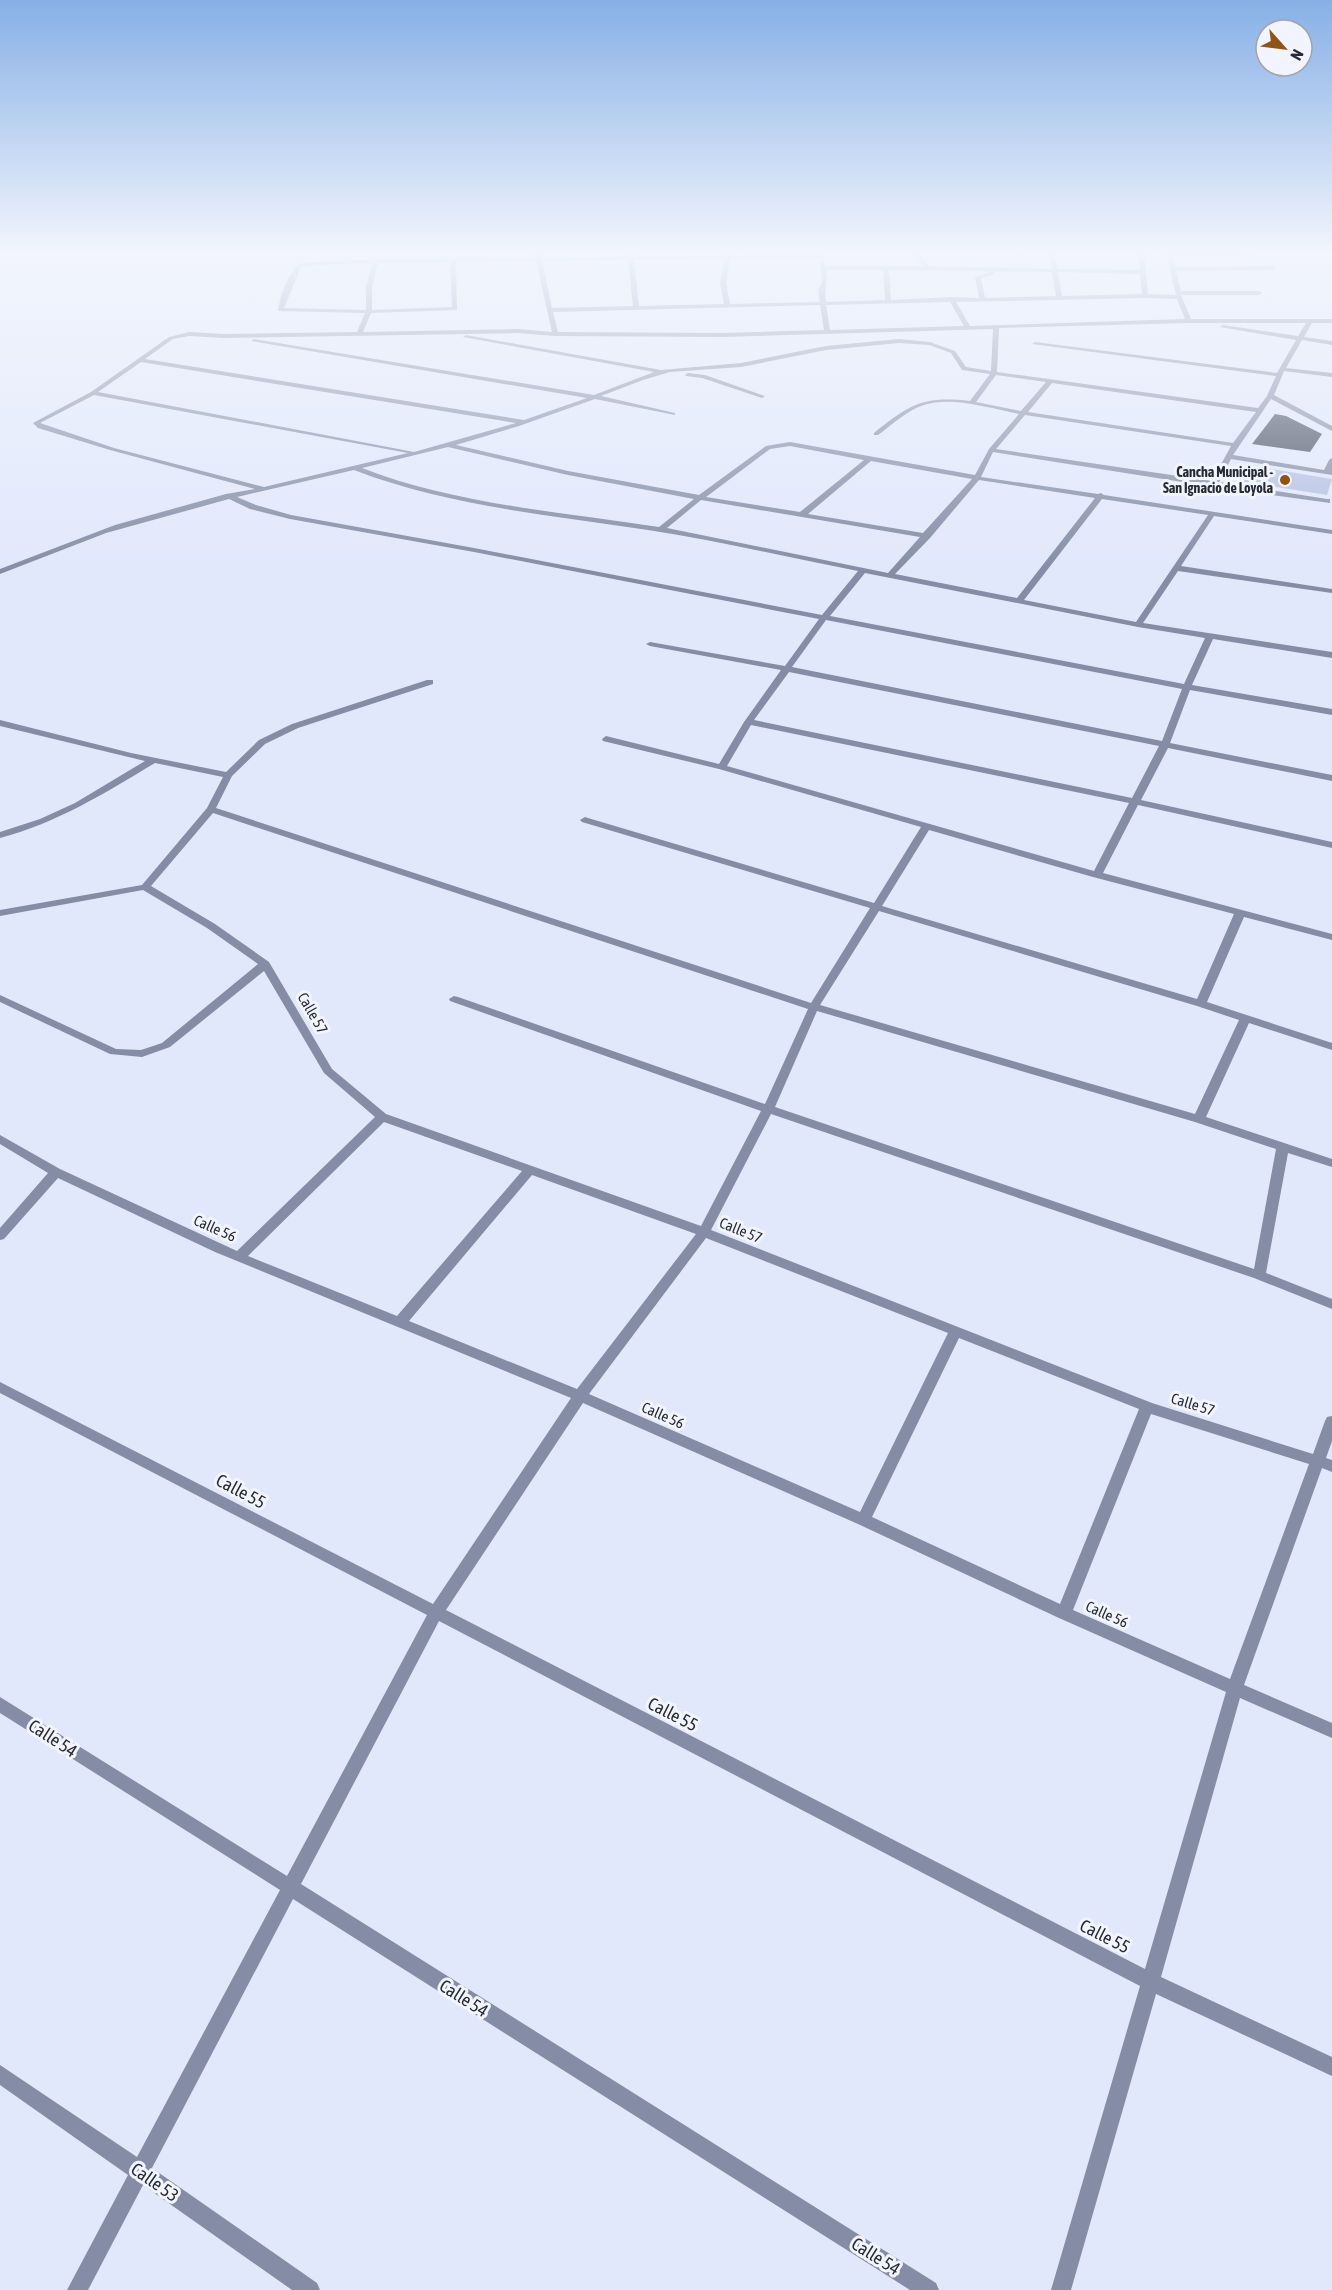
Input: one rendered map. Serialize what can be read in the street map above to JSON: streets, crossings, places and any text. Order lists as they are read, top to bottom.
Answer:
{
  "streets": {
    "street": [
      "Calle 57",
      "Calle 56",
      "Calle 55",
      "Calle 54",
      "Calle 53"
    ]
  },
  "places": ["Cancha Municipal - San Ignacio de Loyola"],
  "north": "bottom right"
}
